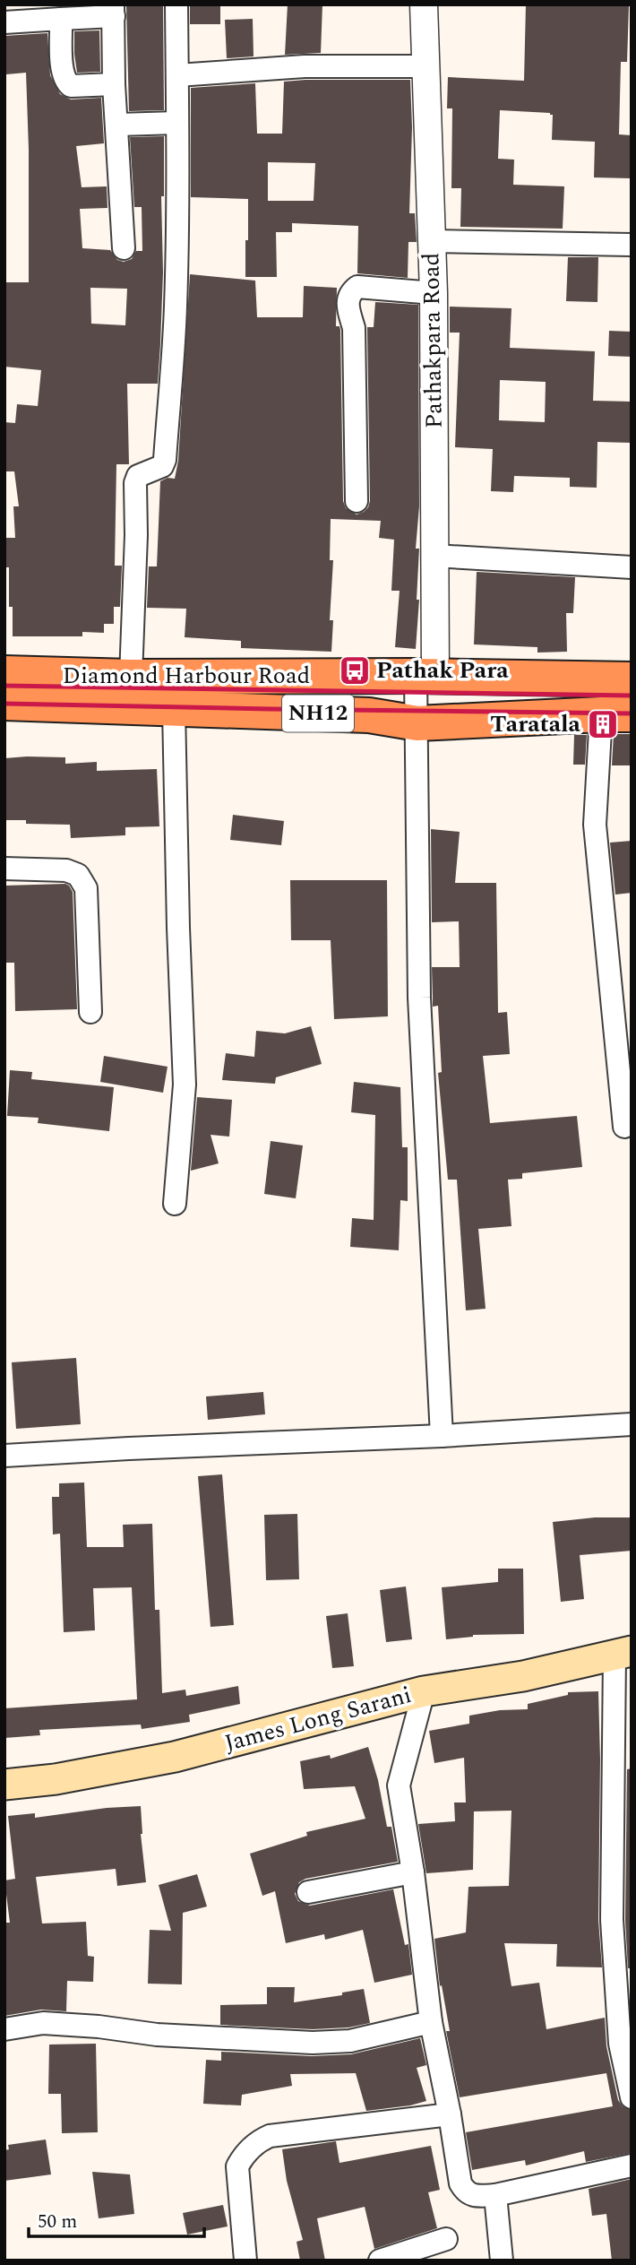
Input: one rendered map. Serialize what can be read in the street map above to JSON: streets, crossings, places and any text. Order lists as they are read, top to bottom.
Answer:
{
  "streets": {
    "highway": ["Diamond Harbour Road", "NH12"],
    "main road": ["James Long Sarani"],
    "street": ["Pathakpara Road"]
  },
  "crossings": [
    ["Pathakpara Road", "Diamond Harbour Road"]
  ],
  "places": {
    "bus stop": ["Pathak Para"],
    "building": ["Taratala"]
  },
  "scale_bar": "50 m"
}
